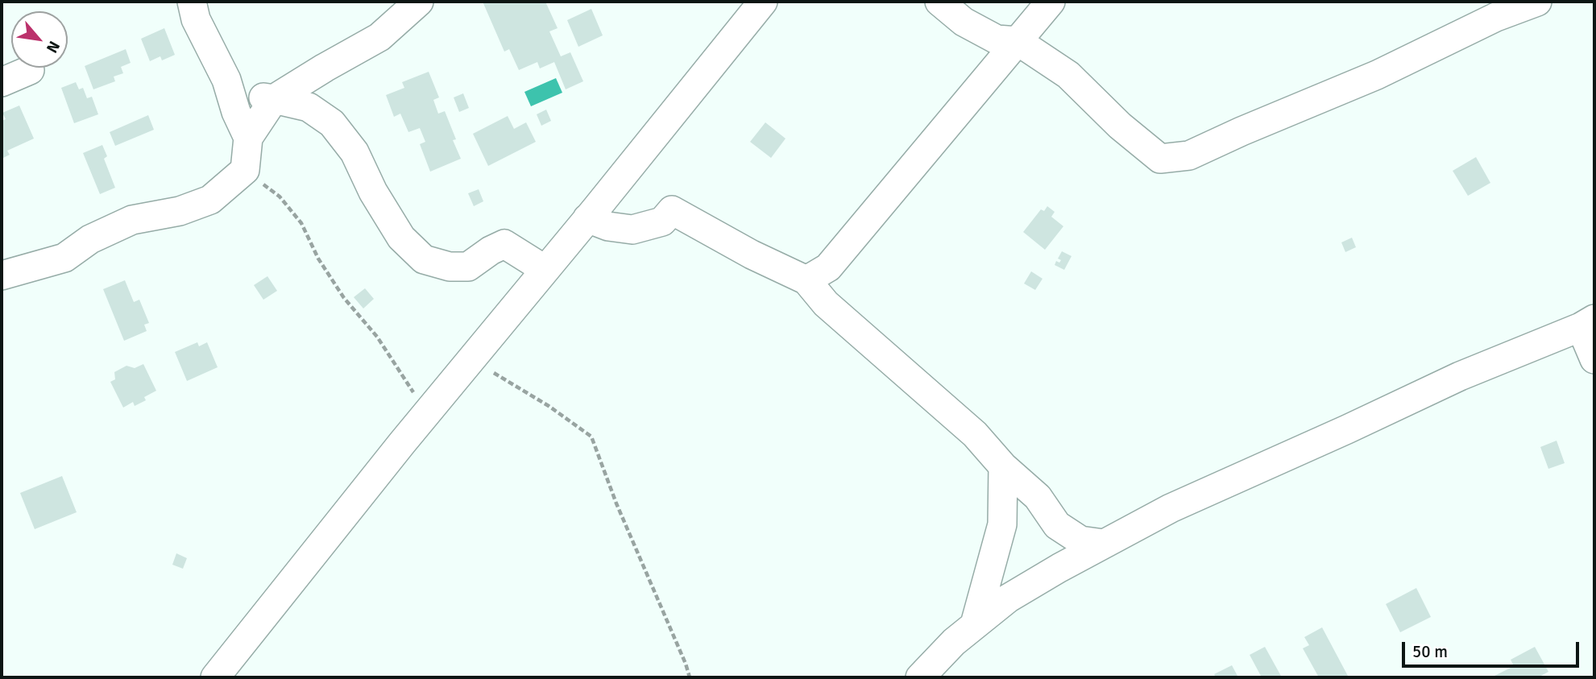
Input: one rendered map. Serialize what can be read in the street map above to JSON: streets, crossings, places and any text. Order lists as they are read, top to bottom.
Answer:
{
  "scale_bar": "50 m",
  "north": "bottom right"
}
